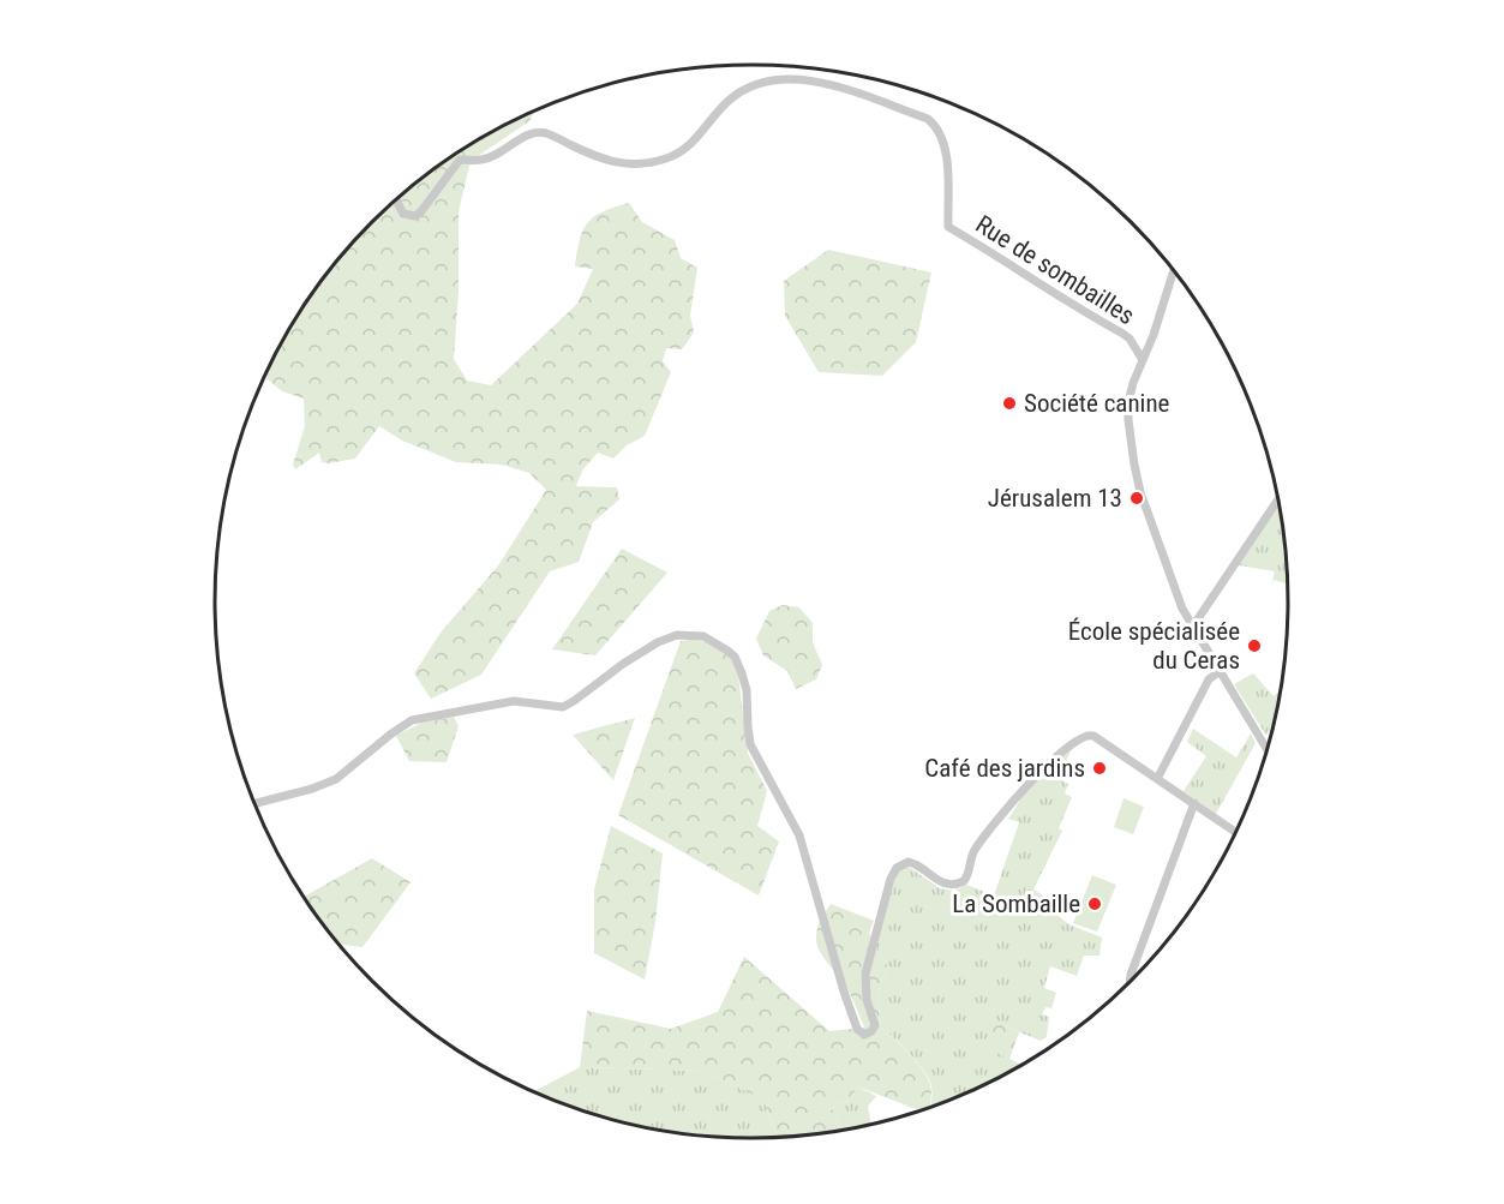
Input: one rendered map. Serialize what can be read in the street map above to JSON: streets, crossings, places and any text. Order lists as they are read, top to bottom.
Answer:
{
  "streets": {
    "street": ["Rue de sombailles"]
  },
  "places": [
    "Société canine",
    "Jérusalem 13",
    "École spécialisée du Ceras",
    "Café des jardins",
    "La Sombaille"
  ]
}
